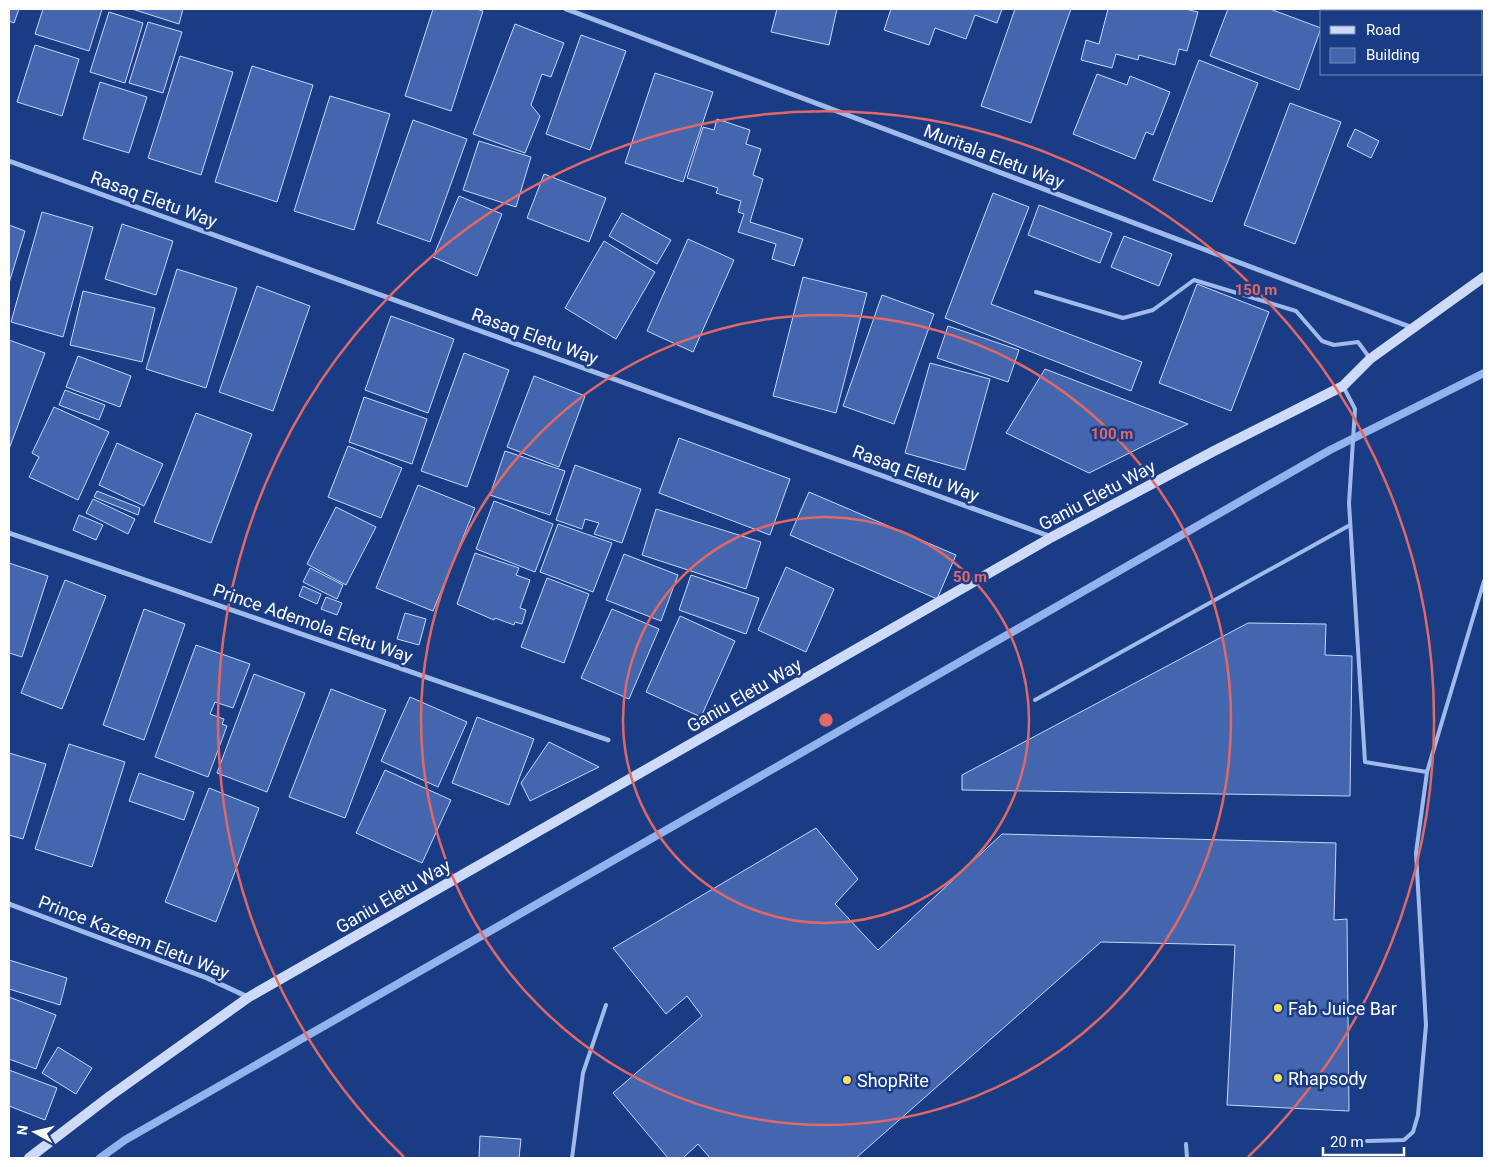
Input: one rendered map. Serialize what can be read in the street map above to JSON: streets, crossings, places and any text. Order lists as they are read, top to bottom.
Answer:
{
  "streets": {
    "street": [
      "Muritala Eletu Way",
      "Rasaq Eletu Way",
      "Ganiu Eletu Way",
      "Prince Ademola Eletu Way",
      "Prince Kazeem Eletu Way"
    ]
  },
  "crossings": [
    ["Muritala Eletu Way", "Ganiu Eletu Way"],
    ["Rasaq Eletu Way", "Ganiu Eletu Way"],
    ["Ganiu Eletu Way", "Prince Kazeem Eletu Way"]
  ],
  "places": ["Fab Juice Bar", "Rhapsody", "ShopRite"],
  "legend": ["Road", "Building"],
  "scale_bar": "20 m",
  "north": "left",
  "rings": ["150 m", "100 m", "50 m"]
}
